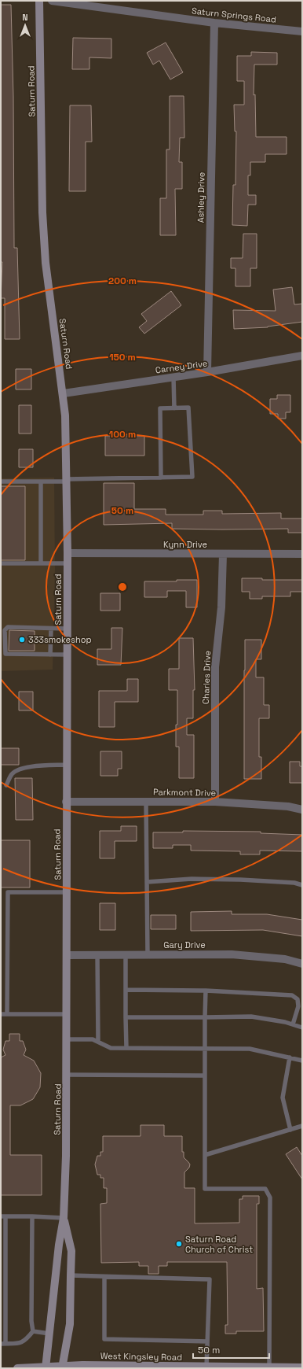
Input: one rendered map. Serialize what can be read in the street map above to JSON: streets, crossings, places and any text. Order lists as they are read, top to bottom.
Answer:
{
  "streets": {
    "street": [
      "Saturn Springs Road",
      "Saturn Road",
      "Ashley Drive",
      "Carney Drive",
      "Kynn Drive",
      "Charles Drive",
      "Parkmont Drive",
      "Gary Drive",
      "West Kingsley Road"
    ]
  },
  "crossings": [
    ["Saturn Springs Road", "Ashley Drive"],
    ["Saturn Road", "Carney Drive"],
    ["Saturn Road", "Kynn Drive"],
    ["Saturn Road", "Parkmont Drive"],
    ["Saturn Road", "Gary Drive"],
    ["Saturn Road", "West Kingsley Road"],
    ["Ashley Drive", "Carney Drive"],
    ["Kynn Drive", "Charles Drive"],
    ["Charles Drive", "Parkmont Drive"]
  ],
  "places": ["333smokeshop", "Saturn Road Church of Christ"],
  "scale_bar": "50 m",
  "north": "top",
  "rings": [
    "200 m",
    "150 m",
    "100 m",
    "50 m"
  ]
}
